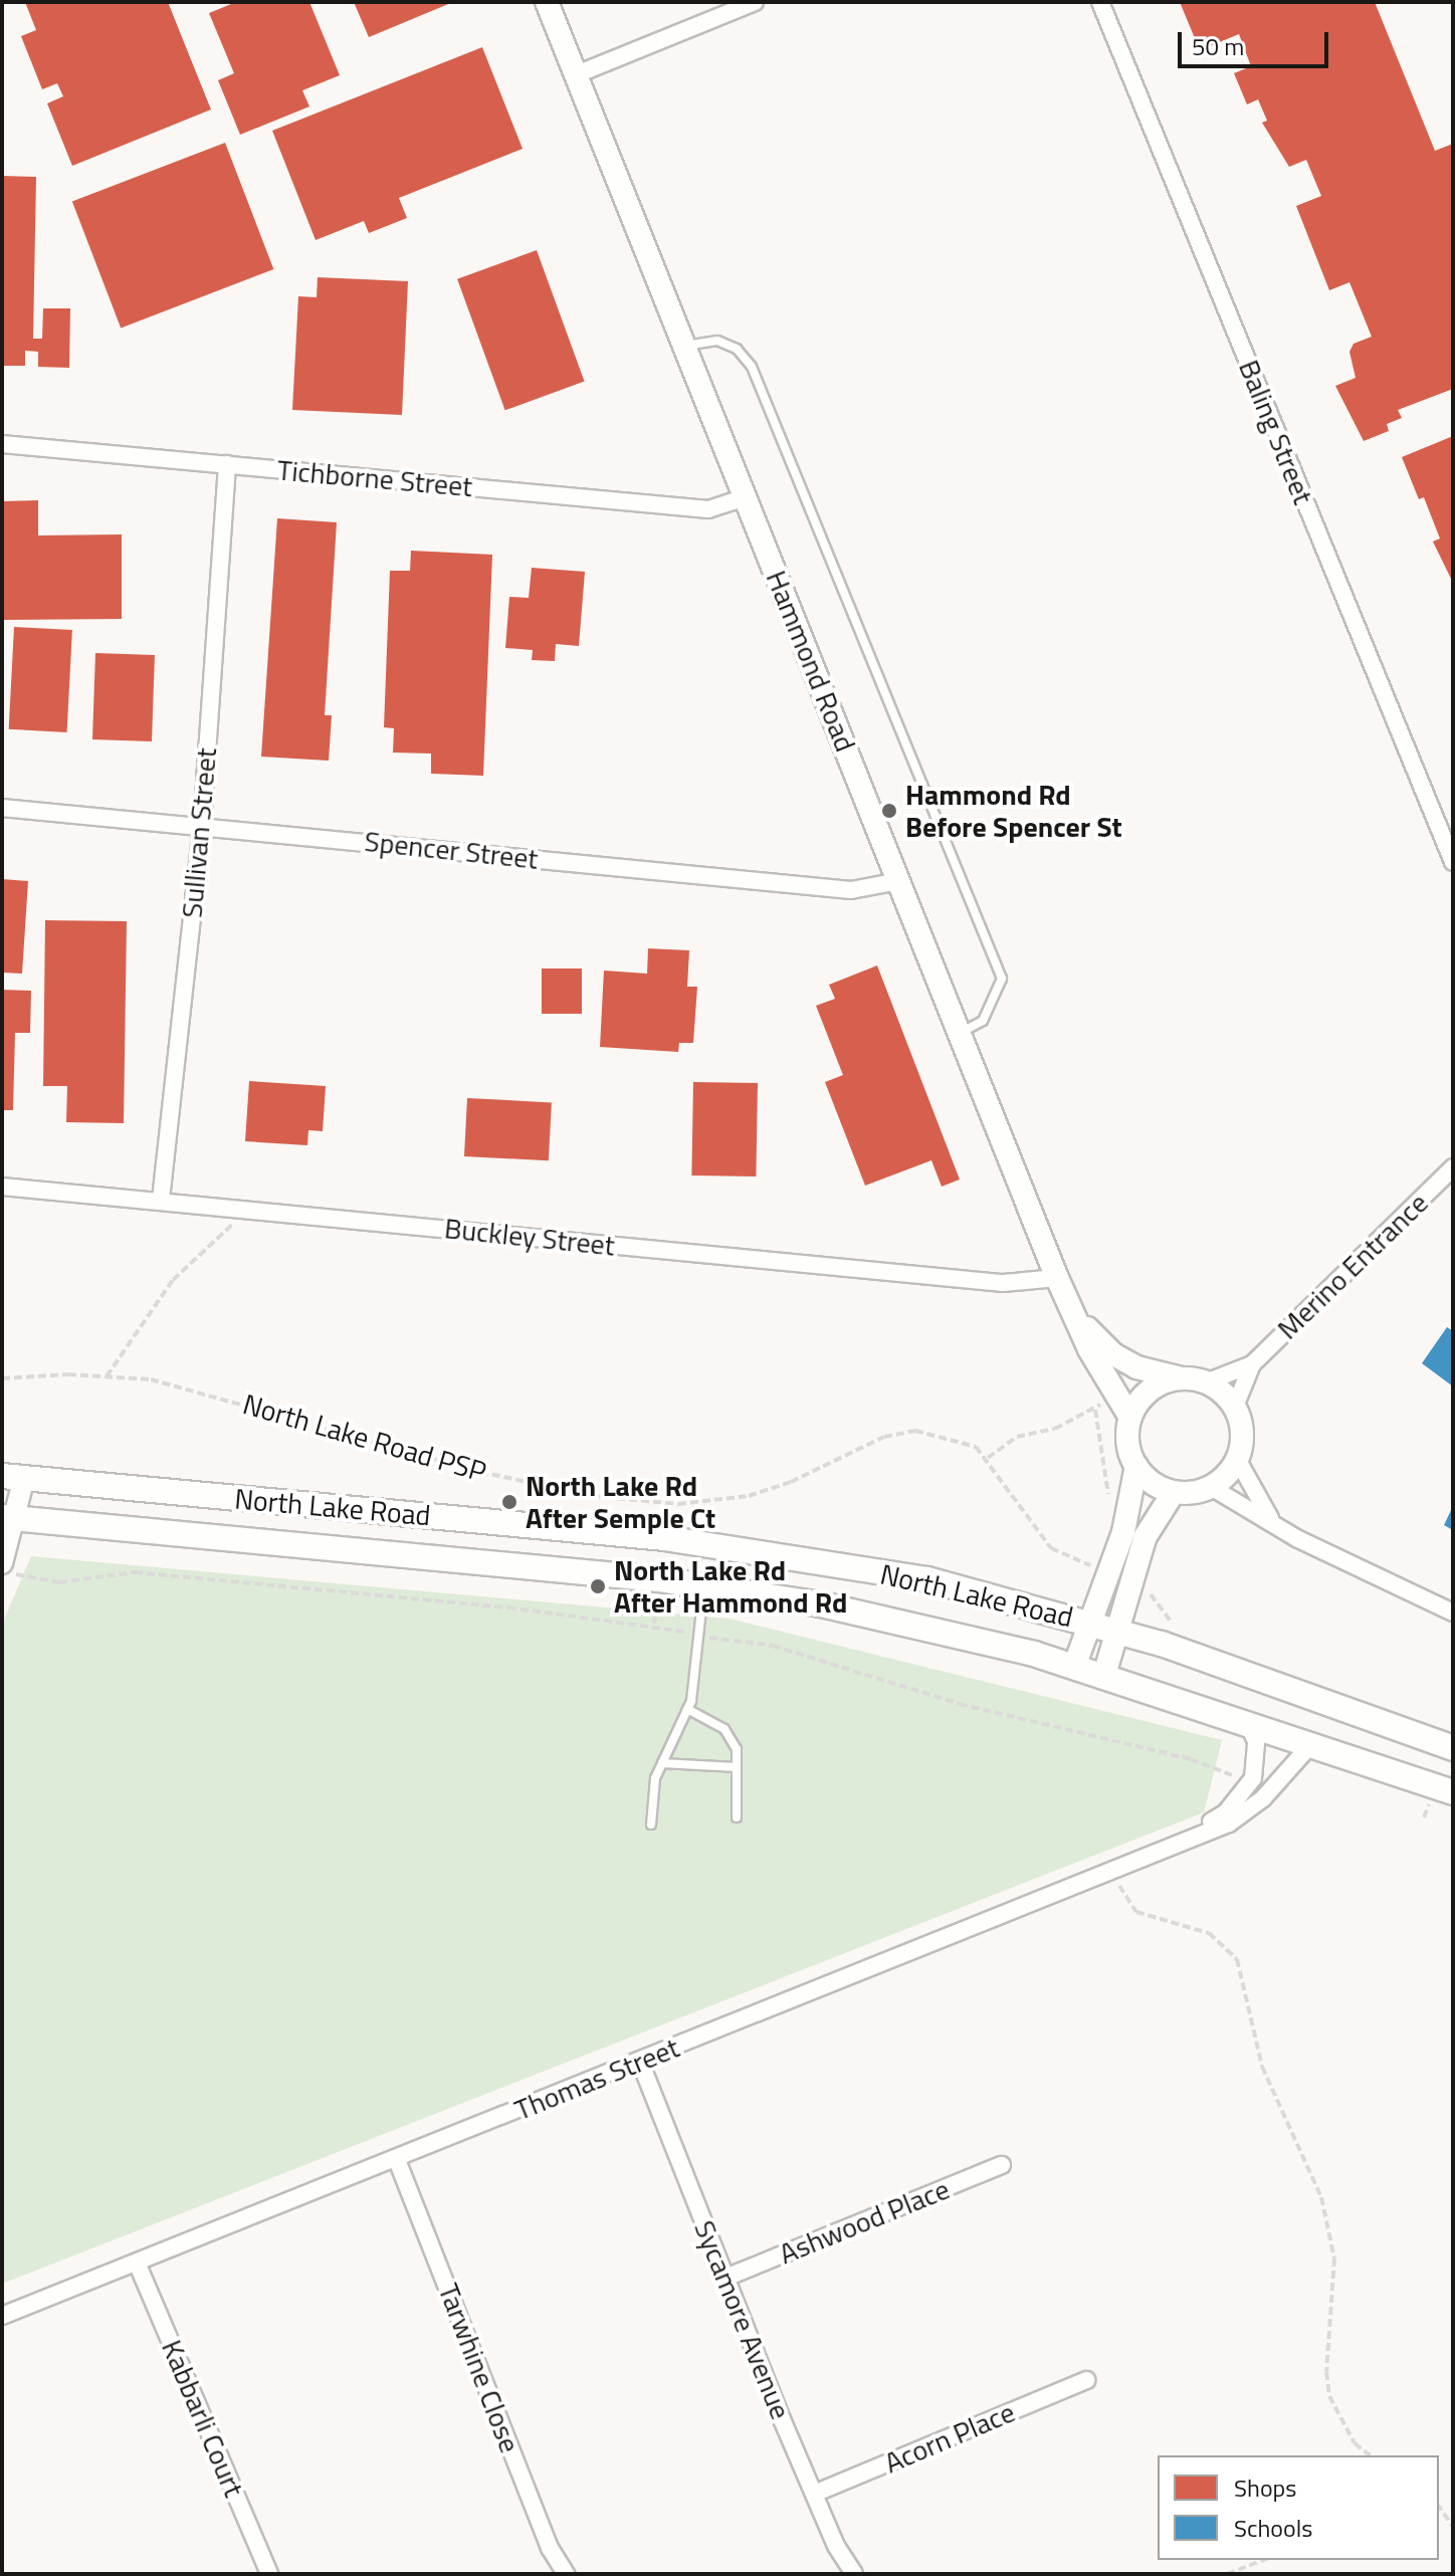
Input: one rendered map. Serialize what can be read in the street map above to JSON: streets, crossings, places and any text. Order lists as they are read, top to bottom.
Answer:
{
  "streets": {
    "main road": ["Hammond Road", "North Lake Road"],
    "street": [
      "Baling Street",
      "Tichborne Street",
      "Sullivan Street",
      "Spencer Street",
      "Buckley Street",
      "Merino Entrance",
      "Thomas Street",
      "Ashwood Place",
      "Sycamore Avenue",
      "Tarwhine Close",
      "Kabbarli Court",
      "Acorn Place"
    ],
    "path": ["North Lake Road PSP"]
  },
  "crossings": [
    ["Tichborne Street", "Hammond Road"],
    ["Tichborne Street", "Sullivan Street"],
    ["Hammond Road", "Spencer Street"],
    ["Hammond Road", "Buckley Street"],
    ["Hammond Road", "Merino Entrance"],
    ["Sullivan Street", "Spencer Street"],
    ["Sullivan Street", "Buckley Street"],
    ["North Lake Road", "Thomas Street"],
    ["Thomas Street", "Sycamore Avenue"],
    ["Thomas Street", "Tarwhine Close"],
    ["Thomas Street", "Kabbarli Court"],
    ["Ashwood Place", "Sycamore Avenue"],
    ["Sycamore Avenue", "Acorn Place"]
  ],
  "places": ["Hammond Rd Before Spencer St", "North Lake Rd After Semple Ct", "North Lake Rd After Hammond Rd"],
  "legend": ["Shops", "Schools"],
  "scale_bar": "50 m"
}
